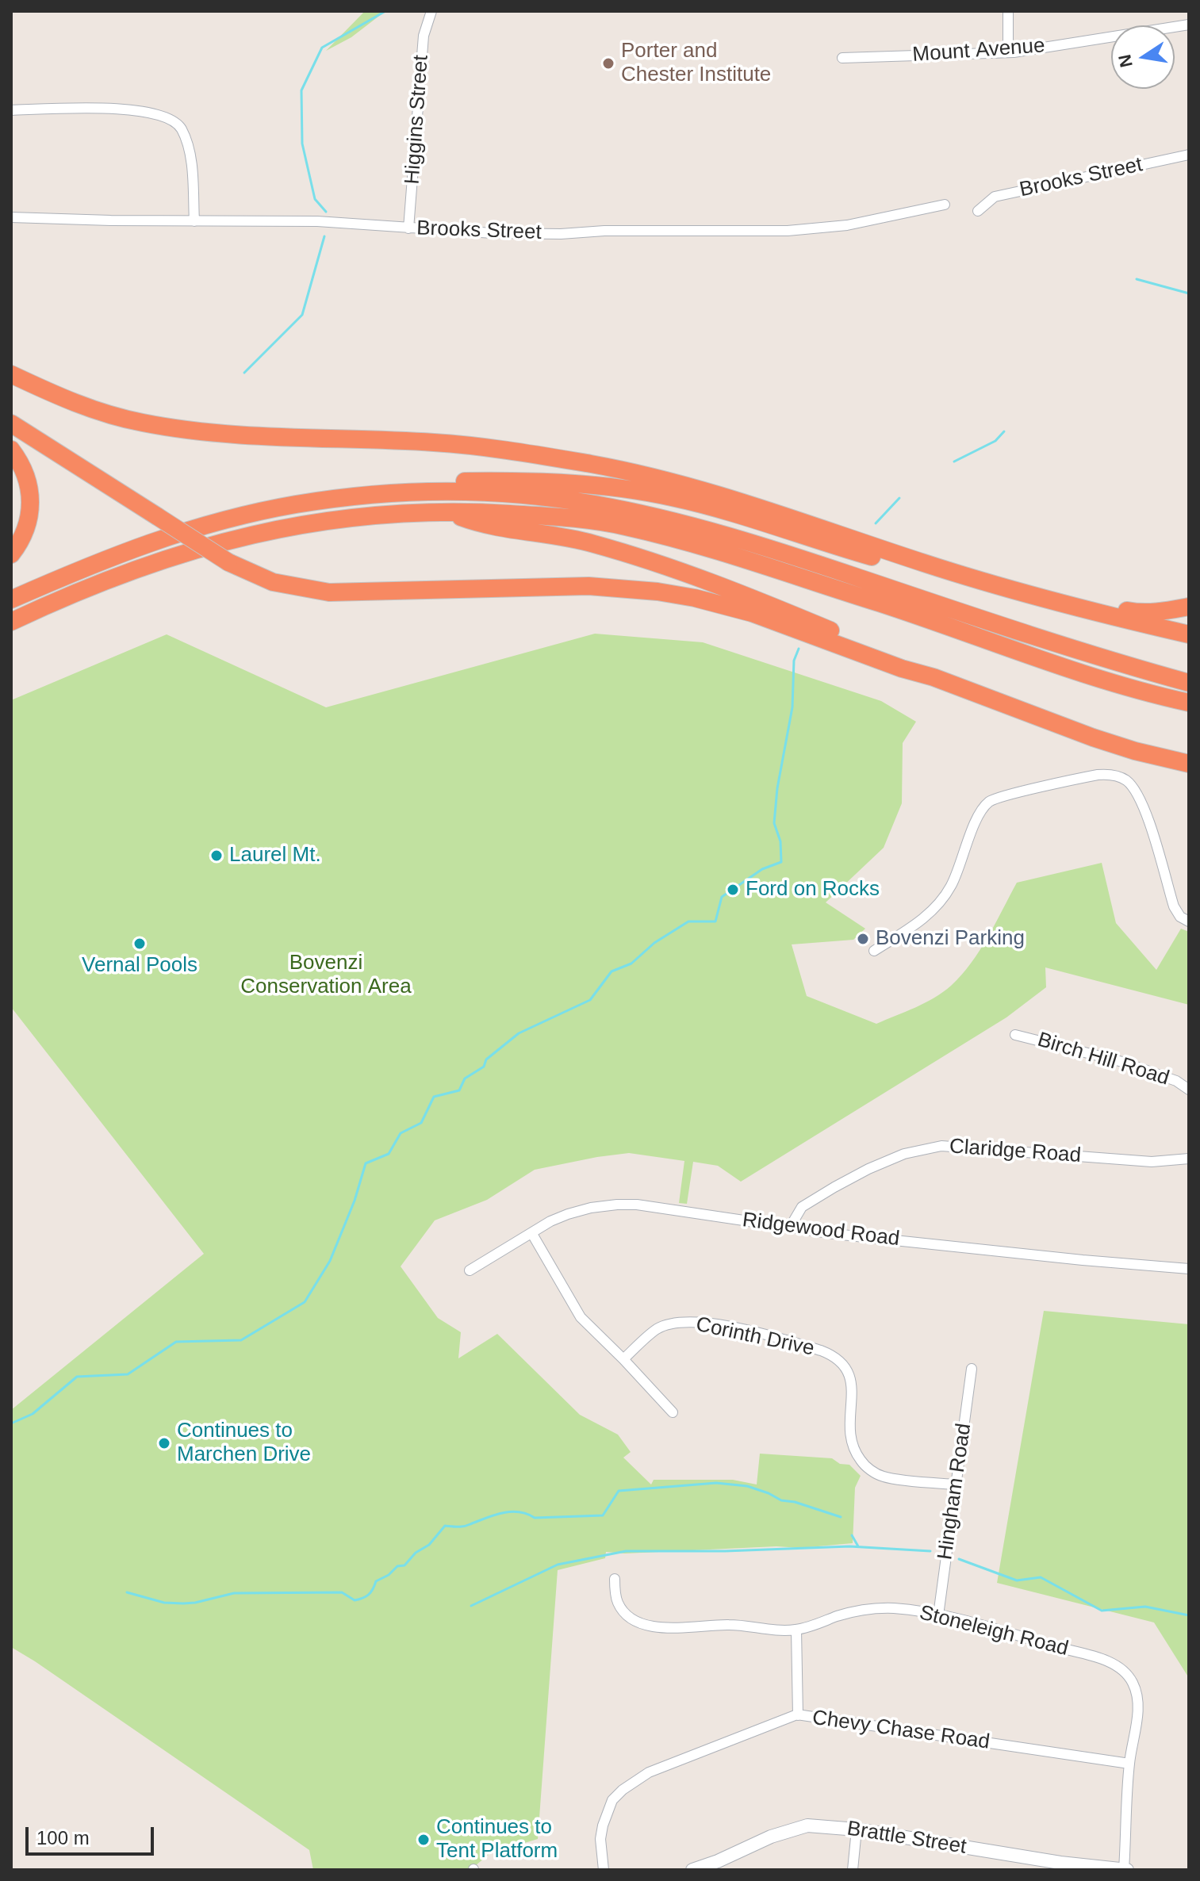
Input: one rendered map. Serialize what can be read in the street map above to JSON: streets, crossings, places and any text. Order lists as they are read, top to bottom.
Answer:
{
  "streets": {
    "street": [
      "Mount Avenue",
      "Higgins Street",
      "Brooks Street",
      "Birch Hill Road",
      "Claridge Road",
      "Ridgewood Road",
      "Corinth Drive",
      "Hingham Road",
      "Stoneleigh Road",
      "Chevy Chase Road",
      "Brattle Street"
    ]
  },
  "crossings": [
    ["Higgins Street", "Brooks Street"],
    ["Claridge Road", "Ridgewood Road"],
    ["Corinth Drive", "Hingham Road"],
    ["Hingham Road", "Stoneleigh Road"],
    ["Stoneleigh Road", "Chevy Chase Road"],
    ["Stoneleigh Road", "Brattle Street"]
  ],
  "parks": ["Bovenzi Conservation Area"],
  "places": [
    "Porter and Chester Institute",
    "Laurel Mt.",
    "Ford on Rocks",
    "Bovenzi Parking",
    "Vernal Pools",
    "Continues to Marchen Drive",
    "Continues to Tent Platform"
  ],
  "scale_bar": "100 m",
  "north": "left"
}
